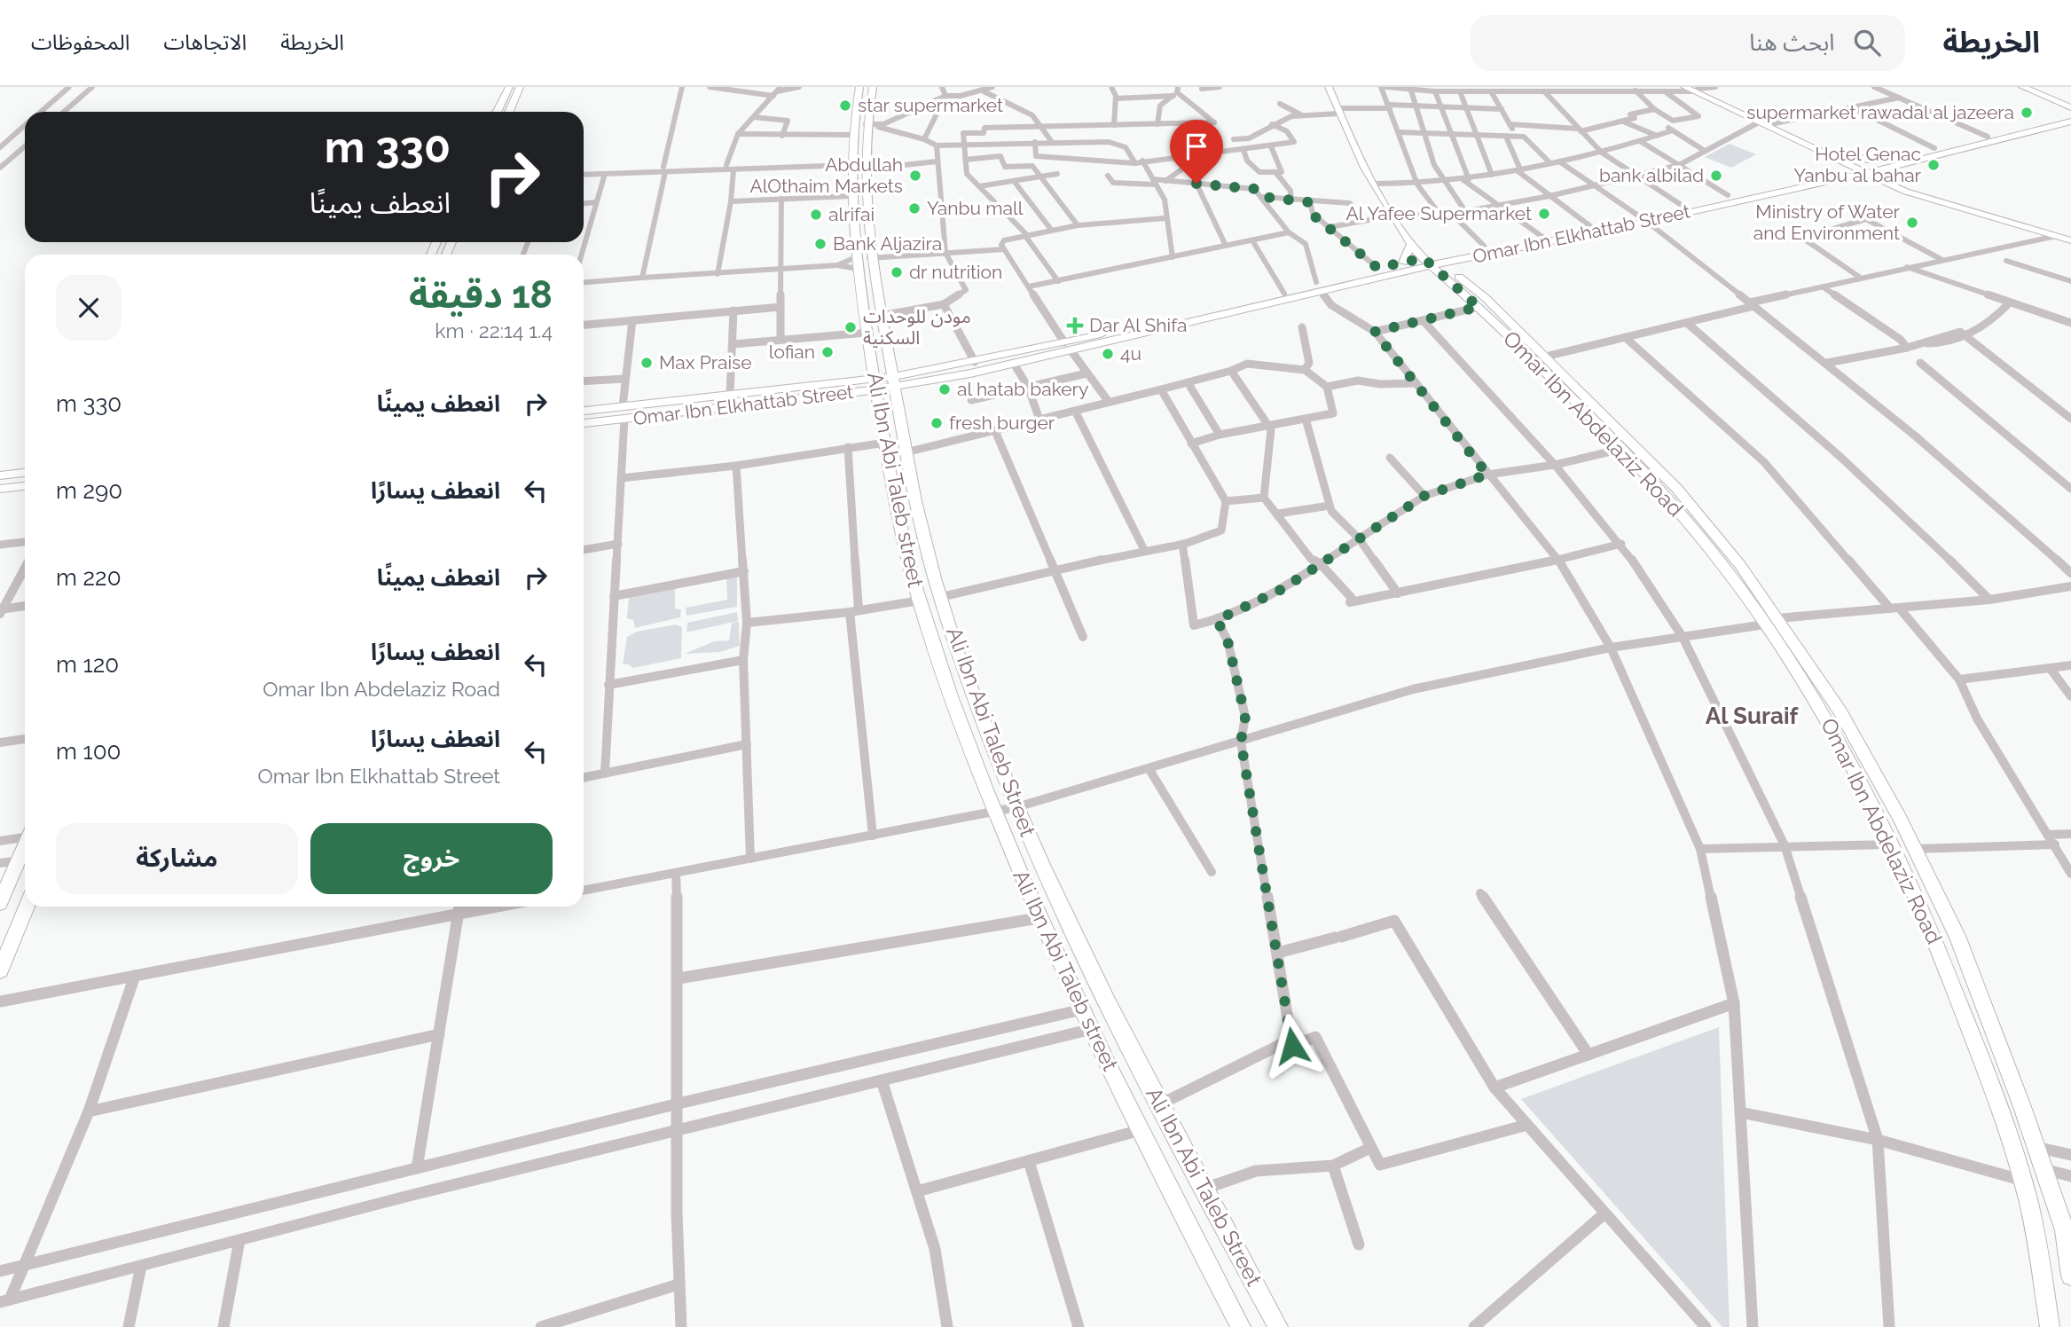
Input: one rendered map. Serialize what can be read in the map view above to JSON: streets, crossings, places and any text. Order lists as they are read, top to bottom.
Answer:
{
  "streets": {
    "main road": [
      "Omar Ibn Elkhattab Street",
      "Omar Ibn Abdelaziz Road",
      "Ali Ibn Abi Taleb street",
      "Ali Ibn Abi Taleb Street"
    ]
  },
  "crossings": [
    ["Omar Ibn Elkhattab Street", "Omar Ibn Abdelaziz Road"],
    ["Omar Ibn Elkhattab Street", "Ali Ibn Abi Taleb street"],
    ["Omar Ibn Elkhattab Street", "Ali Ibn Abi Taleb Street"],
    ["Ali Ibn Abi Taleb street", "Ali Ibn Abi Taleb Street"]
  ],
  "districts": ["Al Suraif"],
  "places": {
    "other": [
      "star supermarket",
      "supermarket rawadal al jazeera",
      "Hotel Genac Yanbu al bahar",
      "Abdullah AlOthaim Markets",
      "bank albilad",
      "Yanbu mall",
      "Al Yafee Supermarket",
      "alrifai",
      "Ministry of Water and Environment",
      "Bank Aljazira",
      "dr nutrition",
      "مودن للوحدات السكنية",
      "lofian",
      "4u",
      "Max Praise",
      "al hatab bakery",
      "fresh burger"
    ],
    "health": ["Dar Al Shifa"]
  },
  "page": {
    "header": "الخريطة",
    "search": "ابحث هنا",
    "nav": ["الخريطة", "الاتجاهات", "المحفوظات"],
    "turn": ["330 m", "انعطف يمينًا"],
    "heading": ["18 دقيقة", "1.4 km · 22:14"],
    "list": [
      {
        "name": "انعطف يمينًا",
        "value": "330 m"
      },
      {
        "name": "انعطف يسارًا",
        "value": "290 m"
      },
      {
        "name": "انعطف يمينًا",
        "value": "220 m"
      },
      {
        "name": "انعطف يسارًا",
        "note": "Omar Ibn Abdelaziz Road",
        "value": "120 m"
      },
      {
        "name": "انعطف يسارًا",
        "note": "Omar Ibn Elkhattab Street",
        "value": "100 m"
      }
    ],
    "buttons": ["خروج", "مشاركة"]
  }
}
